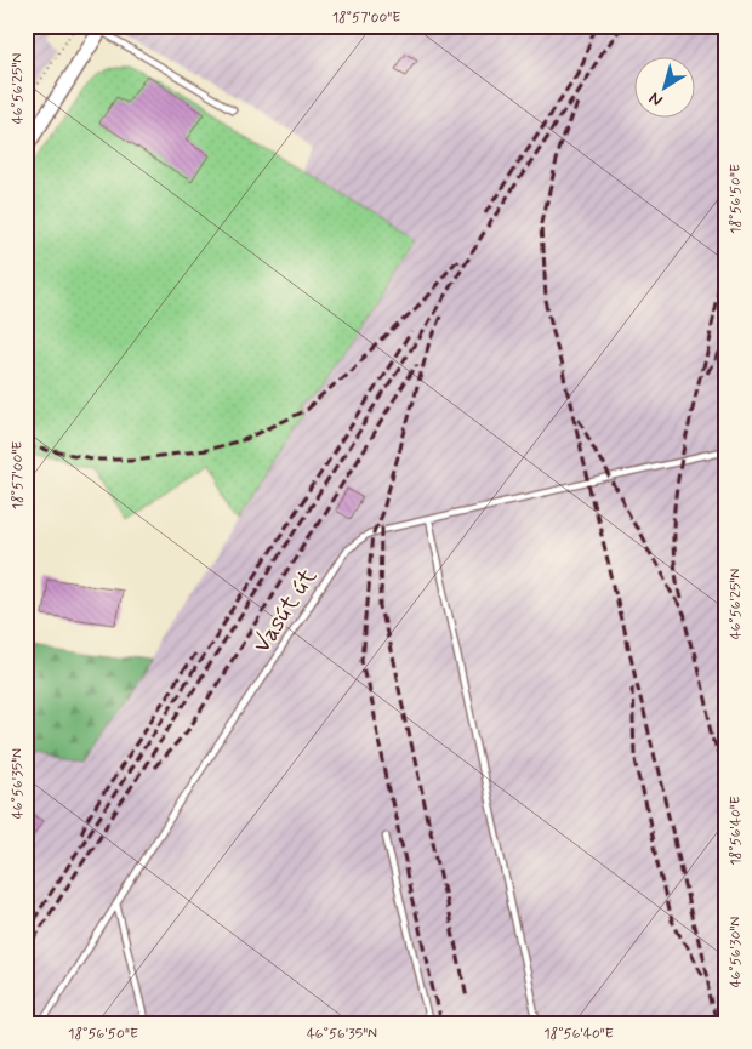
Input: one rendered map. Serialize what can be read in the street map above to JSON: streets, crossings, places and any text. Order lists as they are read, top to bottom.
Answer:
{
  "streets": {
    "lane": ["Vasút út"]
  },
  "north": "bottom left",
  "coordinates": [
    "18°57'00\"E",
    "46°56'25\"N",
    "18°56'50\"E",
    "46°56'35\"N",
    "18°56'40\"E",
    "46°56'30\"N"
  ]
}
